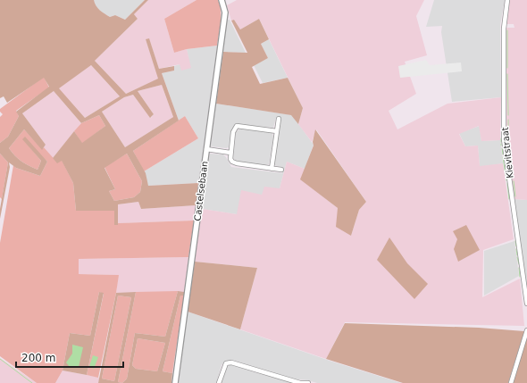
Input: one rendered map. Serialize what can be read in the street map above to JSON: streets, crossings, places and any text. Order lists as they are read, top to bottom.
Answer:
{
  "streets": {
    "street": ["Kievitstraat", "Castelsebaan"]
  },
  "scale_bar": "200 m"
}
